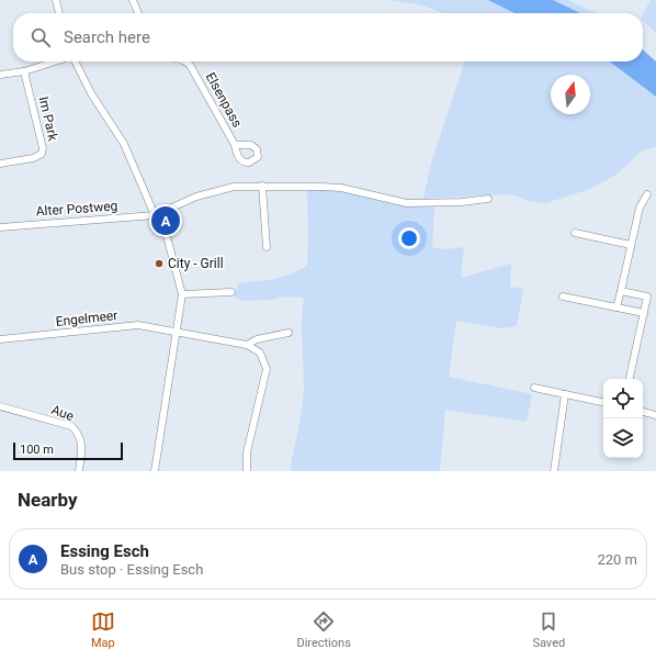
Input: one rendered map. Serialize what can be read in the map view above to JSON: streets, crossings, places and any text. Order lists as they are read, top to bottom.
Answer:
{
  "streets": {
    "street": [
      "Elsenpass",
      "Im Park",
      "Alter Postweg",
      "Engelmeer",
      "Aue"
    ]
  },
  "places": ["City - Grill"],
  "scale_bar": "100 m",
  "north": "top",
  "page": {
    "search": "Search here",
    "pins": "A",
    "scale": "100 m",
    "heading": "Nearby",
    "list": [
      {
        "mark": "A",
        "name": "Essing Esch",
        "note": "Bus stop · Essing Esch",
        "value": "220 m"
      }
    ],
    "nav": ["Map", "Directions", "Saved"]
  }
}
